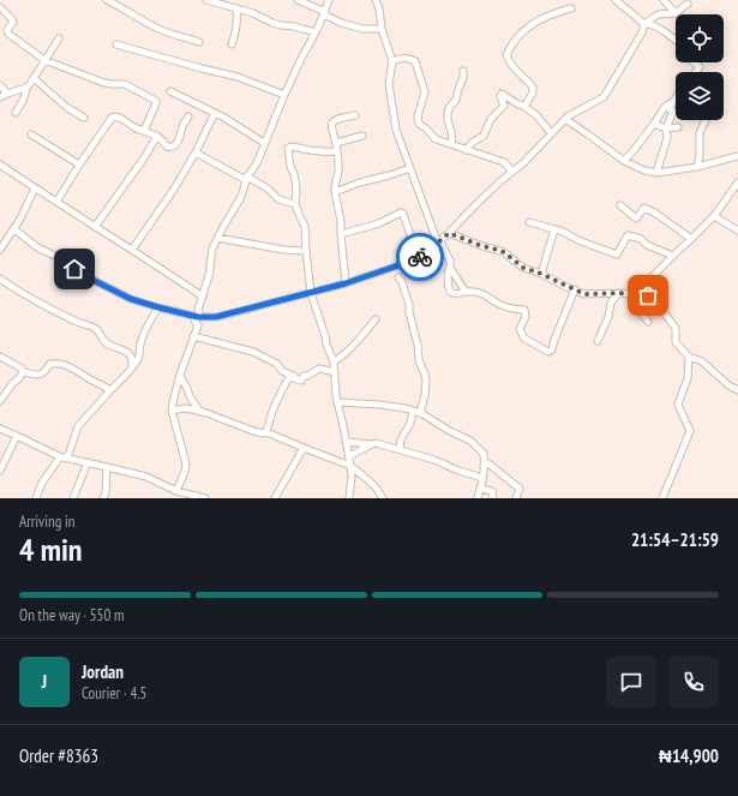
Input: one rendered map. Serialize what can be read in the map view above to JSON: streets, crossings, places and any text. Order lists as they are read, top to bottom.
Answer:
{
  "page": {
    "heading": ["4 min", "Arriving in", "21:54–21:59"],
    "panel": [
      "Jordan",
      "Courier · 4.5",
      "Order #8363",
      "₦14,900"
    ],
    "bar": "On the way · 550 m",
    "round": "J"
  }
}
